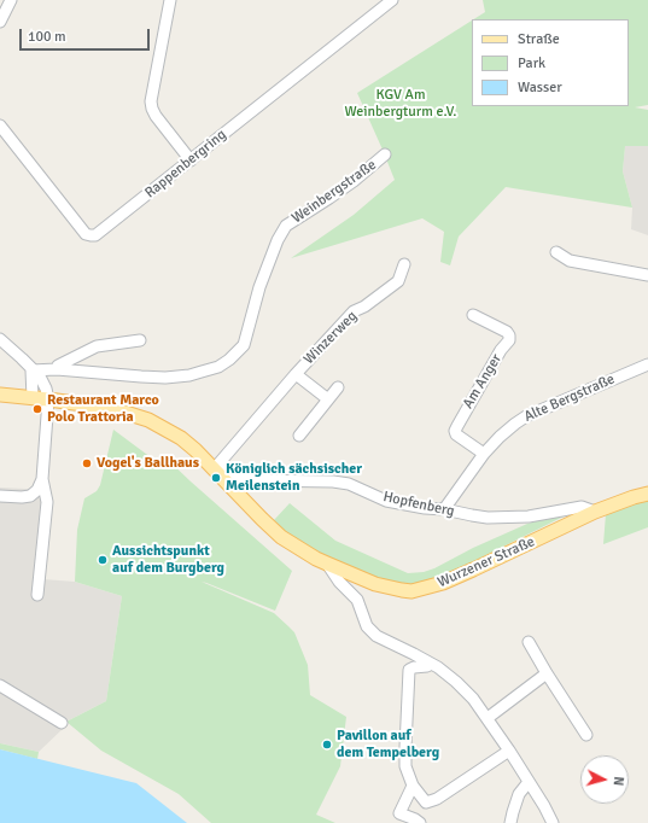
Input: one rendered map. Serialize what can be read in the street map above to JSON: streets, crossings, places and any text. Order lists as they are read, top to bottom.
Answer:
{
  "streets": {
    "main road": ["Wurzener Straße"],
    "street": [
      "Rappenbergring",
      "Weinbergstraße",
      "Winzerweg",
      "Am Anger",
      "Alte Bergstraße",
      "Hopfenberg"
    ]
  },
  "crossings": [
    ["Winzerweg", "Hopfenberg"],
    ["Winzerweg", "Wurzener Straße"],
    ["Am Anger", "Alte Bergstraße"],
    ["Alte Bergstraße", "Hopfenberg"],
    ["Hopfenberg", "Wurzener Straße"]
  ],
  "parks": ["KGV Am Weinbergturm e.V."],
  "places": [
    "Restaurant Marco Polo Trattoria",
    "Vogel's Ballhaus",
    "Königlich sächsischer Meilenstein",
    "Aussichtspunkt auf dem Burgberg",
    "Pavillon auf dem Tempelberg"
  ],
  "legend": ["Straße", "Park", "Wasser"],
  "scale_bar": "100 m",
  "north": "right"
}
